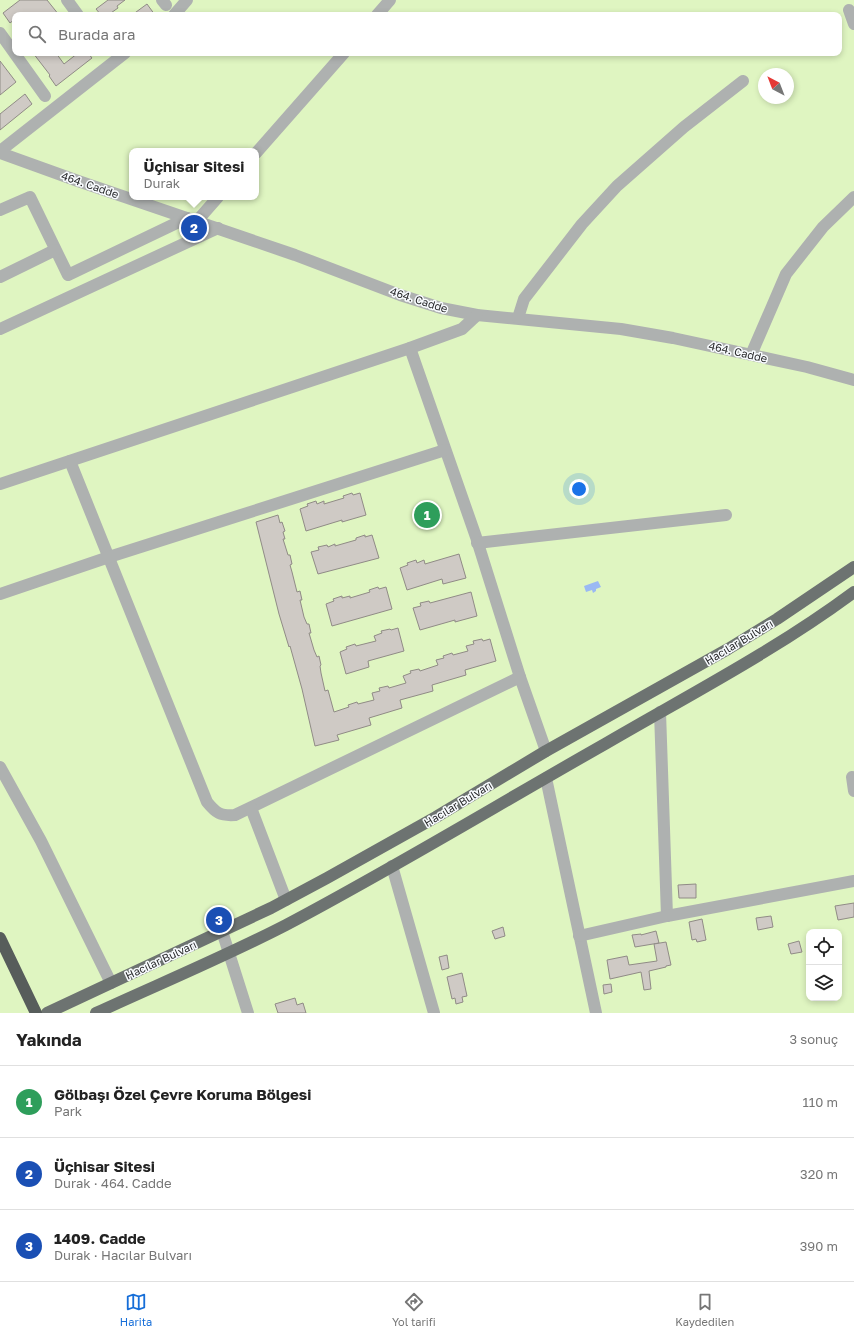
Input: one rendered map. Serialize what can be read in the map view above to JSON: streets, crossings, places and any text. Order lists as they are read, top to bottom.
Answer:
{
  "streets": {
    "main road": ["Hacılar Bulvarı"],
    "street": ["464. Cadde"]
  },
  "north": "top left",
  "page": {
    "search": "Burada ara",
    "popup": ["Üçhisar Sitesi", "Durak"],
    "pins": ["2", "1", "3"],
    "heading": ["Yakında", "3 sonuç"],
    "list": [
      {
        "mark": "1",
        "name": "Gölbaşı Özel Çevre Koruma Bölgesi",
        "note": "Park",
        "value": "110 m"
      },
      {
        "mark": "2",
        "name": "Üçhisar Sitesi",
        "note": "Durak · 464. Cadde",
        "value": "320 m"
      },
      {
        "mark": "3",
        "name": "1409. Cadde",
        "note": "Durak · Hacılar Bulvarı",
        "value": "390 m"
      }
    ],
    "nav": ["Harita", "Yol tarifi", "Kaydedilen"]
  }
}
